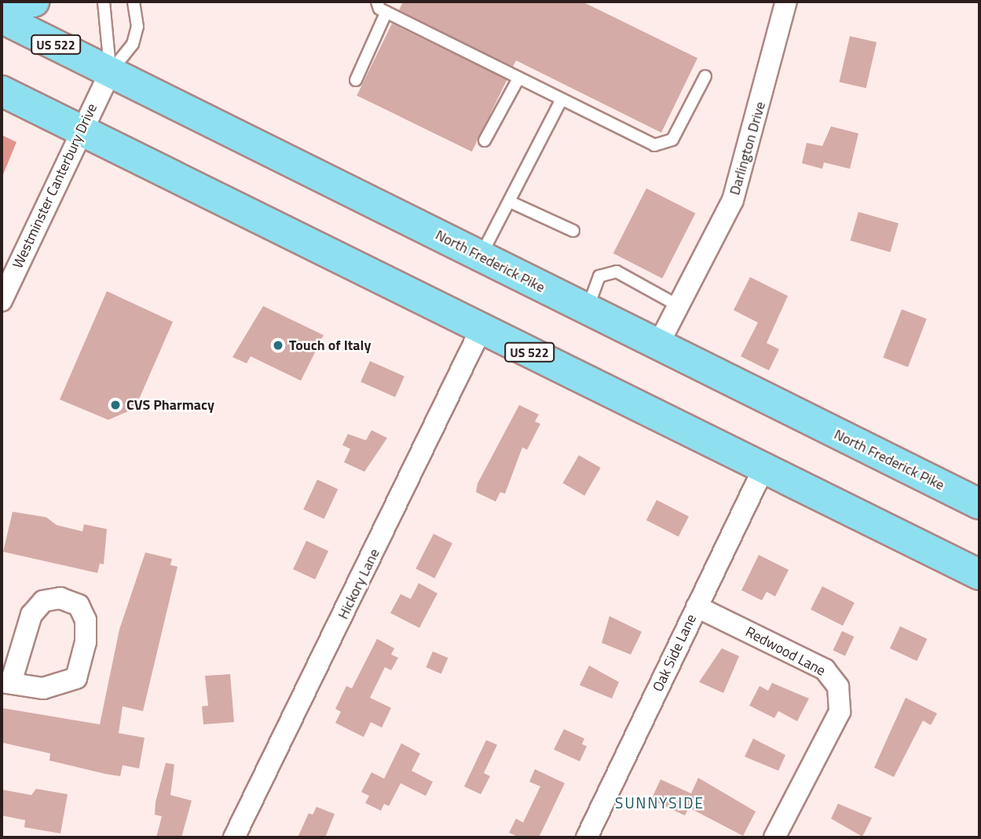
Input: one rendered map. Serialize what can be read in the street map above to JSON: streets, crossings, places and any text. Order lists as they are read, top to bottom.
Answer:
{
  "streets": {
    "main road": ["US 522", "North Frederick Pike"],
    "street": [
      "Darlington Drive",
      "Westminster Canterbury Drive",
      "Hickory Lane",
      "Redwood Lane",
      "Oak Side Lane"
    ]
  },
  "crossings": [
    ["US 522", "Westminster Canterbury Drive"],
    ["US 522", "Hickory Lane"],
    ["US 522", "Oak Side Lane"],
    ["Darlington Drive", "North Frederick Pike"],
    ["Westminster Canterbury Drive", "North Frederick Pike"],
    ["Redwood Lane", "Oak Side Lane"]
  ],
  "districts": ["SUNNYSIDE"],
  "places": ["Touch of Italy", "CVS Pharmacy"]
}
